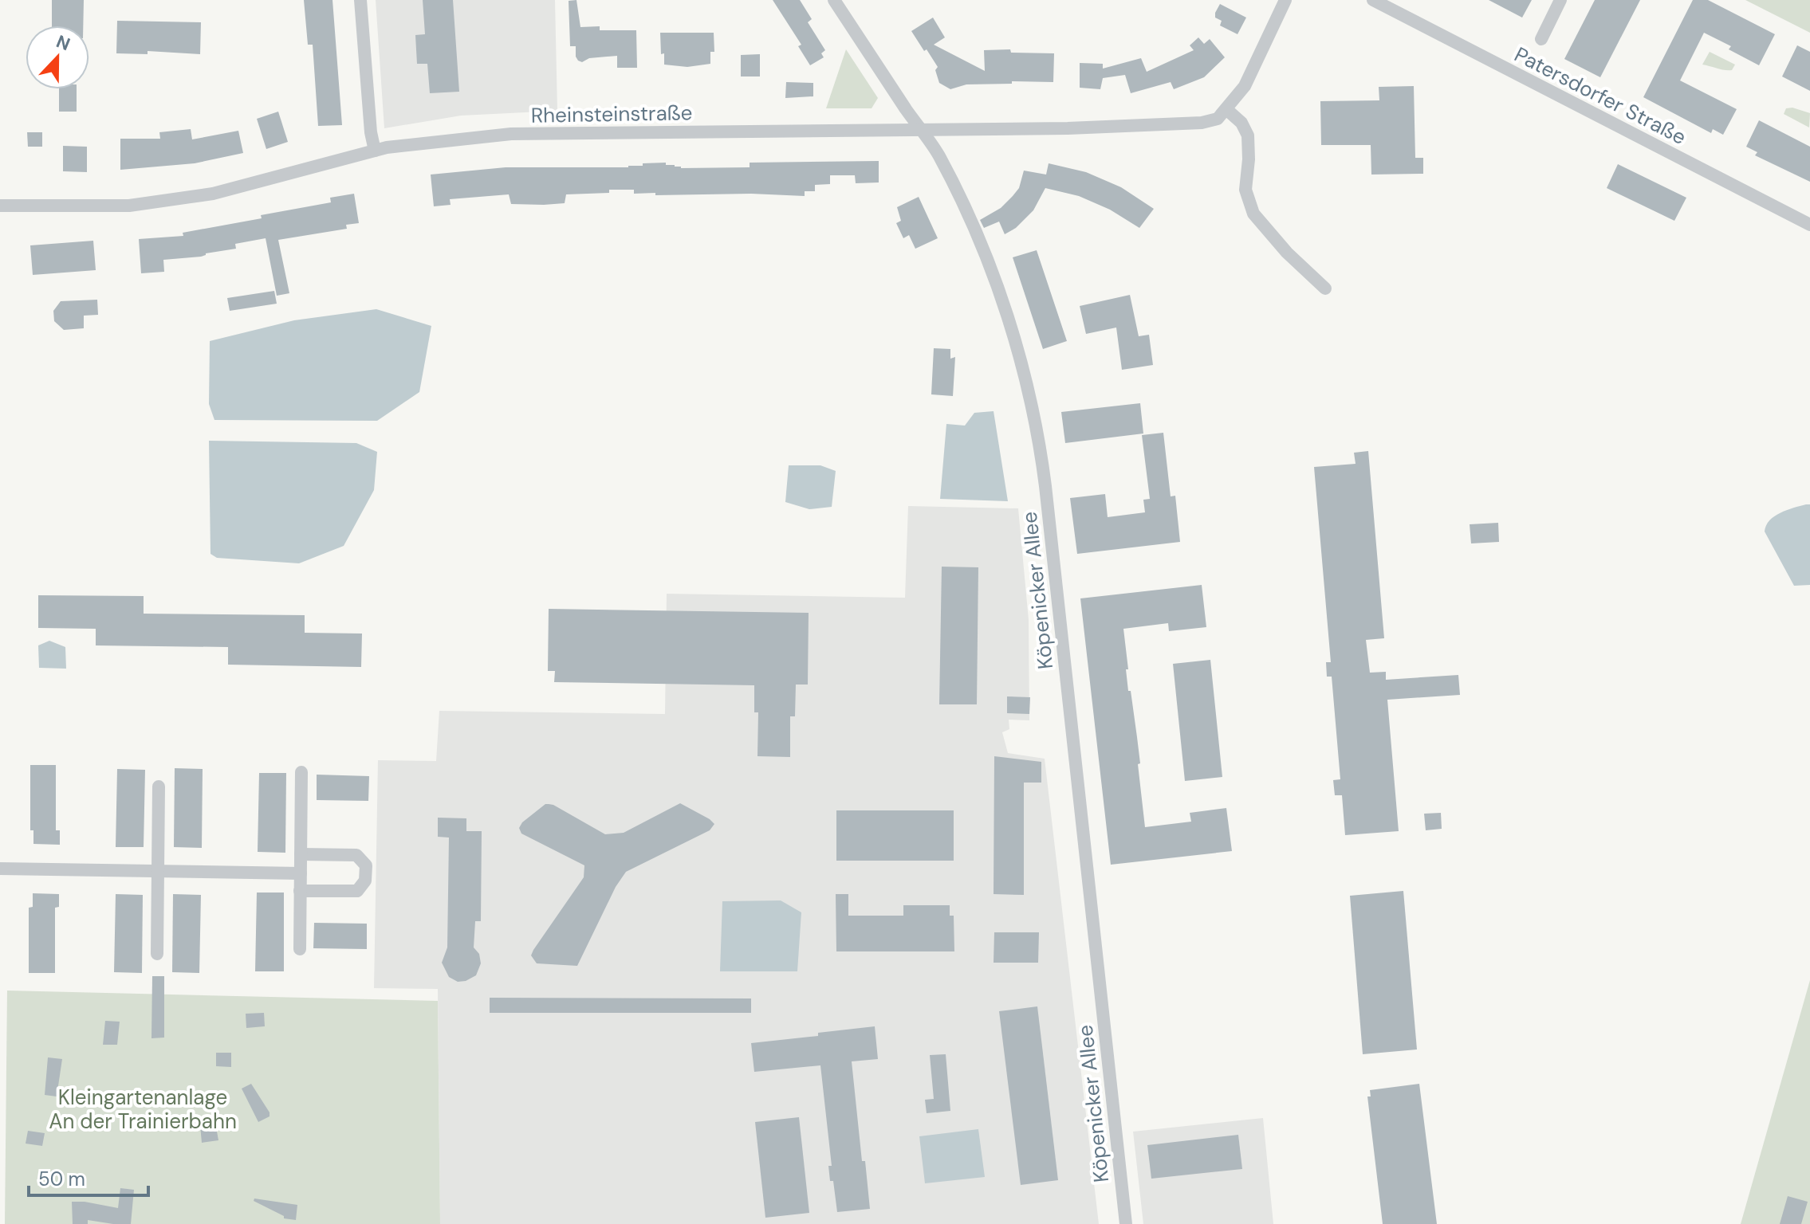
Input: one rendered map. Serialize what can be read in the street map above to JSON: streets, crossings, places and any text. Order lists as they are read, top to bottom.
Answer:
{
  "streets": {
    "street": ["Patersdorfer Straße", "Rheinsteinstraße", "Köpenicker Allee"]
  },
  "crossings": [
    ["Rheinsteinstraße", "Köpenicker Allee"]
  ],
  "parks": ["Kleingartenanlage An der Trainierbahn"],
  "scale_bar": "50 m",
  "north": "top"
}
